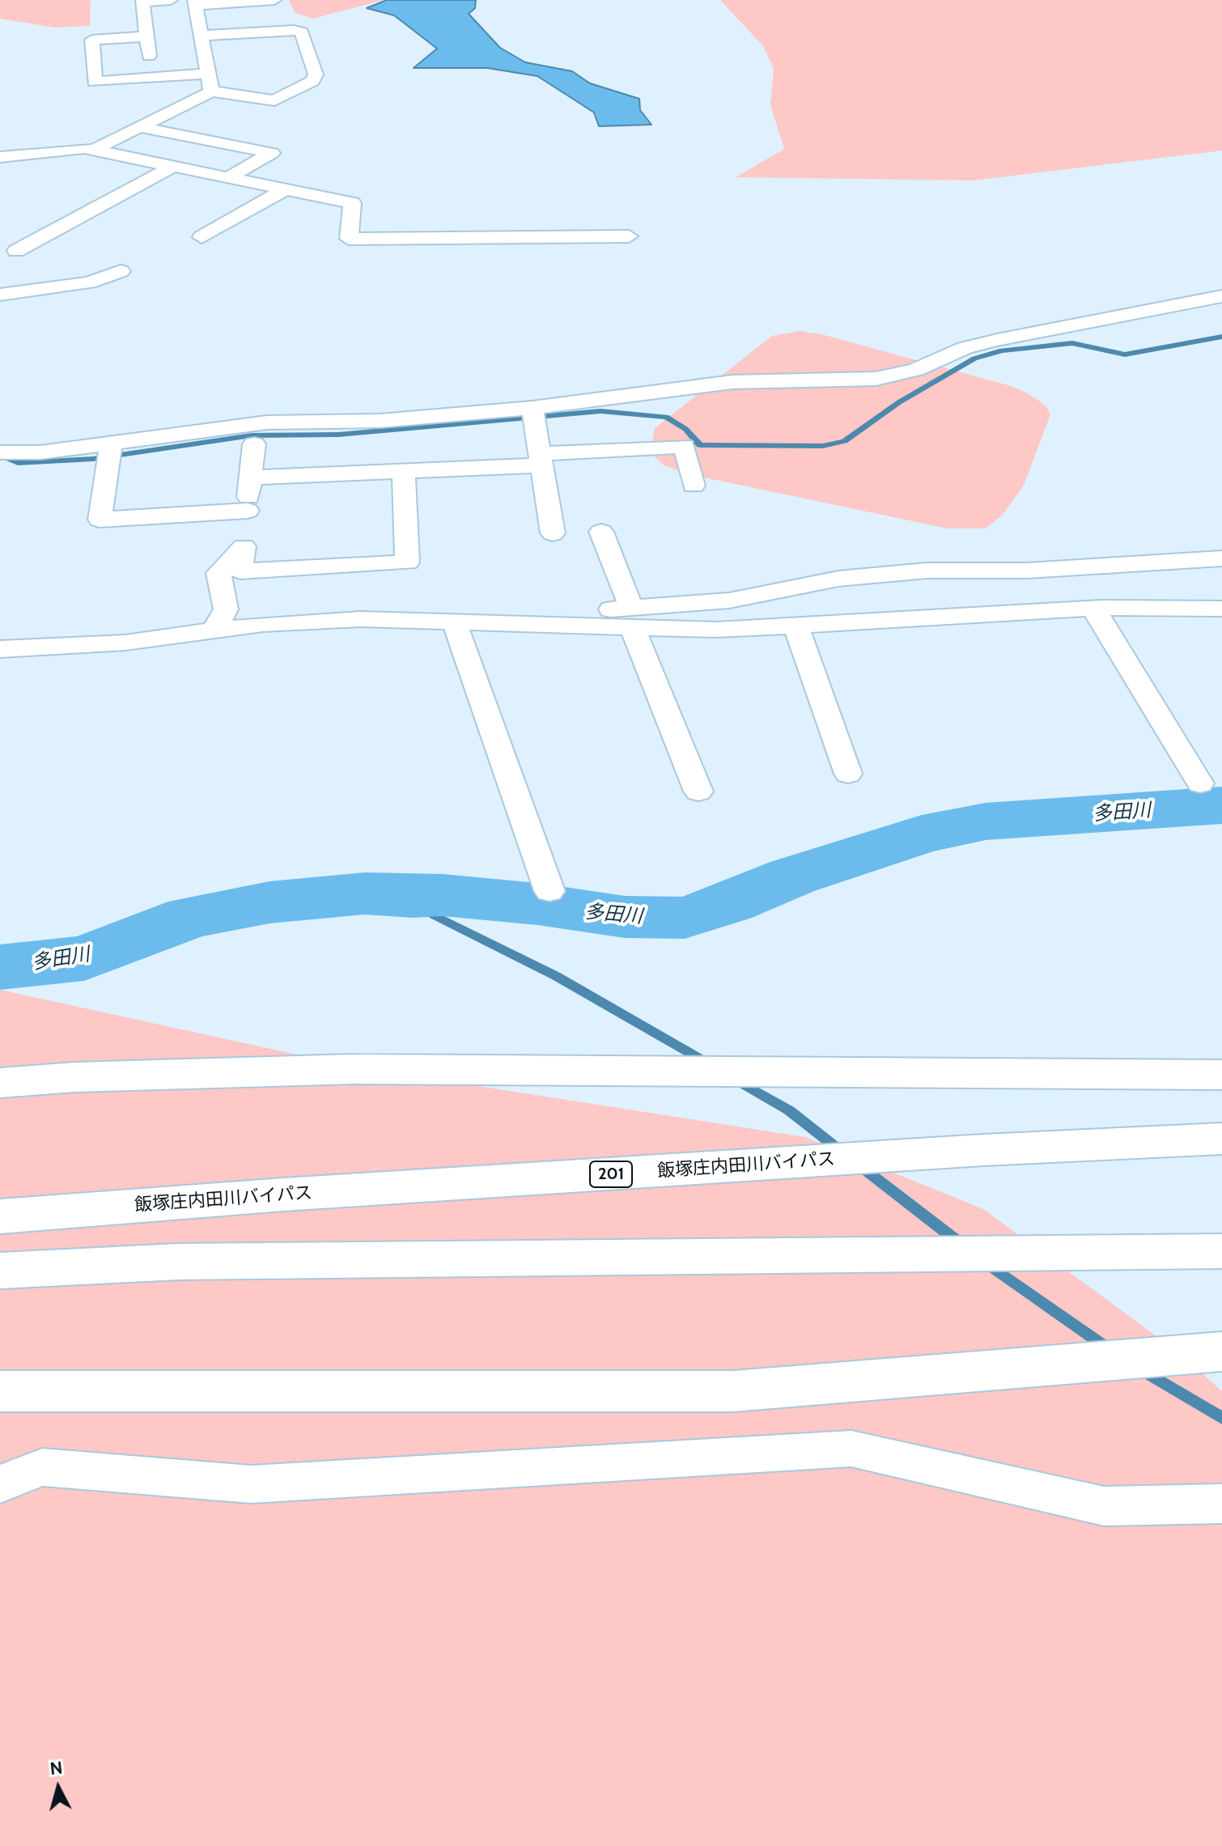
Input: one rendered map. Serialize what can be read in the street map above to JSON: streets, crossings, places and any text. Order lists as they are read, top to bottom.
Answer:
{
  "streets": {
    "highway": ["飯塚庄内田川バイパス", "201"]
  },
  "water": ["多田川"],
  "north": "top"
}
